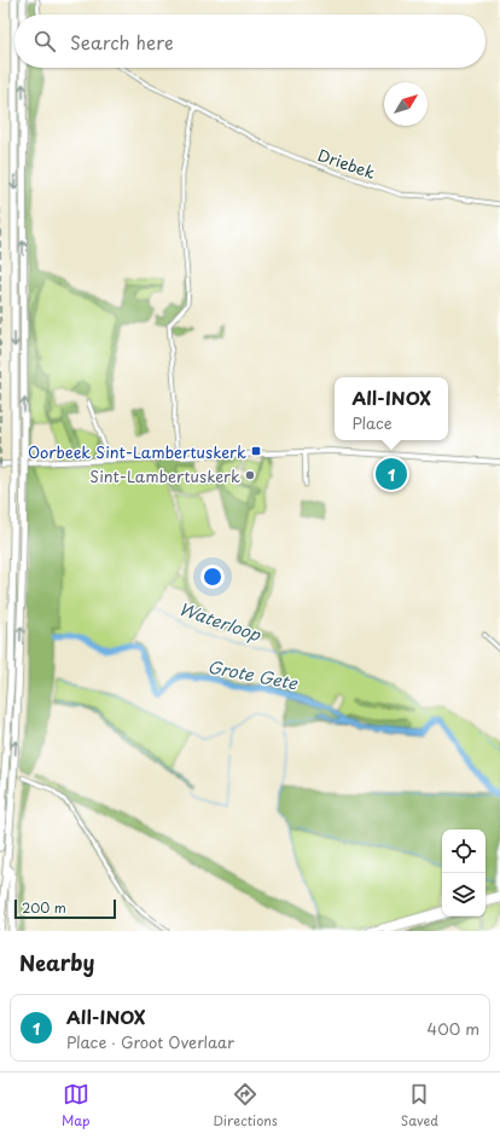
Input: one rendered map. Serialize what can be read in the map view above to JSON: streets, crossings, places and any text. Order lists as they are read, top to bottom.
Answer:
{
  "streets": {
    "street": ["Driebek"]
  },
  "water": ["Waterloop", "Grote Gete"],
  "places": {
    "transit": ["Oorbeek Sint-Lambertuskerk"],
    "other": ["Sint-Lambertuskerk"]
  },
  "scale_bar": "200 m",
  "north": "top right",
  "page": {
    "search": "Search here",
    "popup": ["All-INOX", "Place"],
    "pins": "1",
    "scale": "200 m",
    "heading": "Nearby",
    "list": [
      {
        "mark": "1",
        "name": "All-INOX",
        "note": "Place · Groot Overlaar",
        "value": "400 m"
      }
    ],
    "nav": ["Map", "Directions", "Saved"]
  }
}
